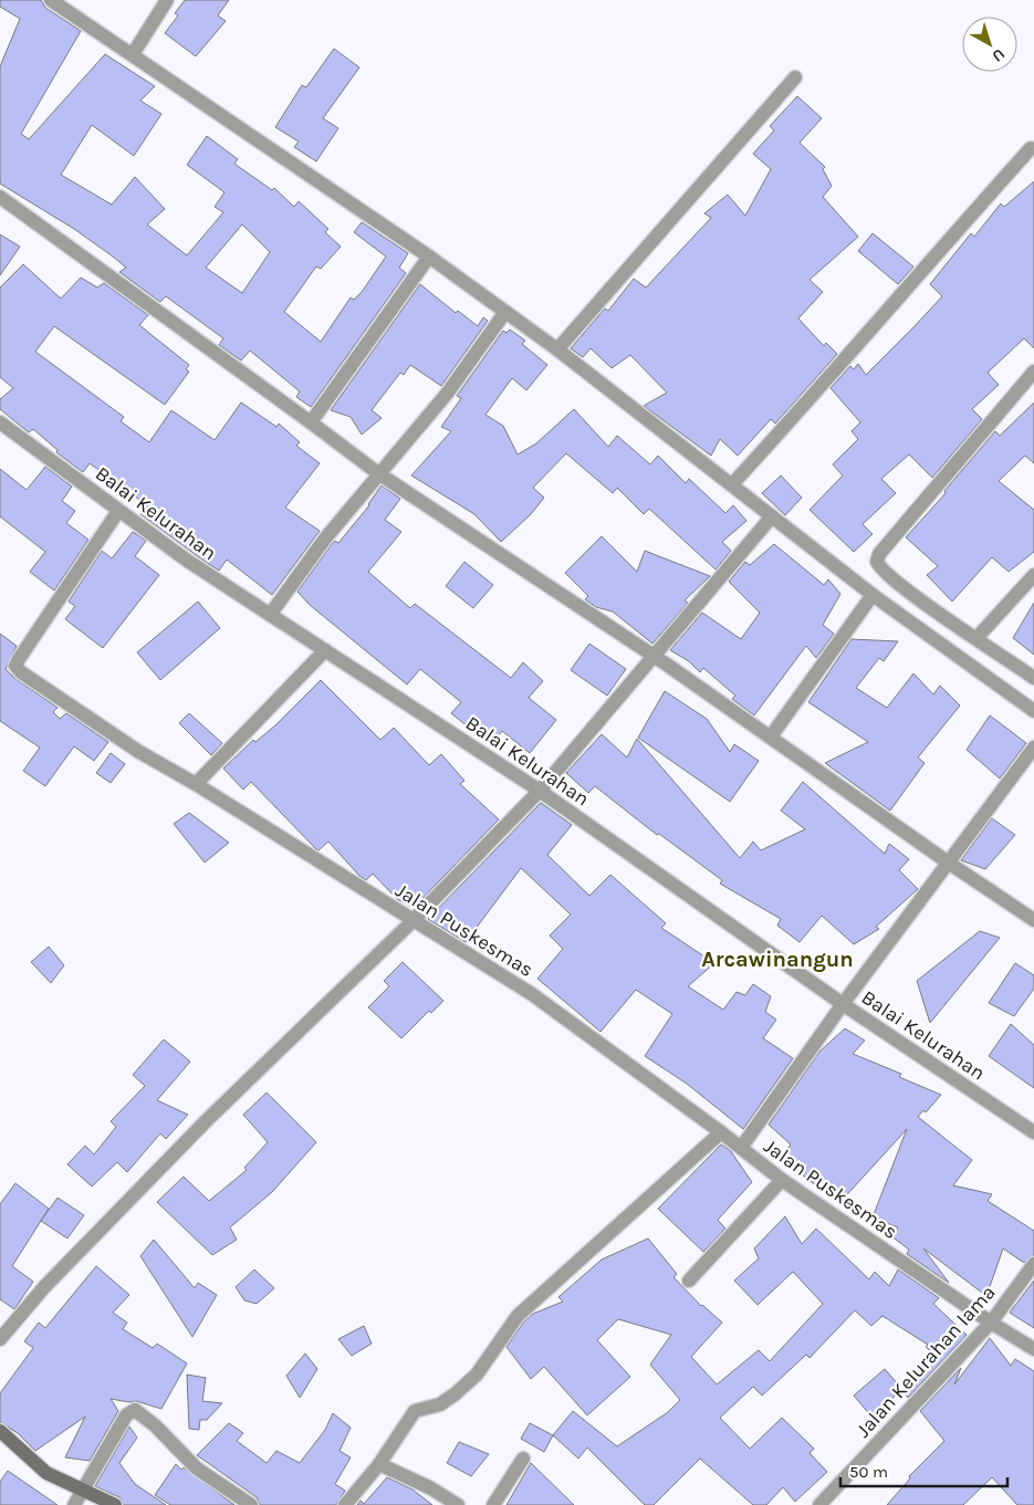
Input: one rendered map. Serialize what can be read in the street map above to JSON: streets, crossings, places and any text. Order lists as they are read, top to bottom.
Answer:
{
  "streets": {
    "street": ["Balai Kelurahan", "Jalan Puskesmas", "Jalan Kelurahan lama"]
  },
  "crossings": [
    ["Balai Kelurahan", "Jalan Puskesmas"],
    ["Jalan Puskesmas", "Jalan Kelurahan lama"]
  ],
  "districts": ["Arcawinangun"],
  "scale_bar": "50 m",
  "north": "bottom right"
}
